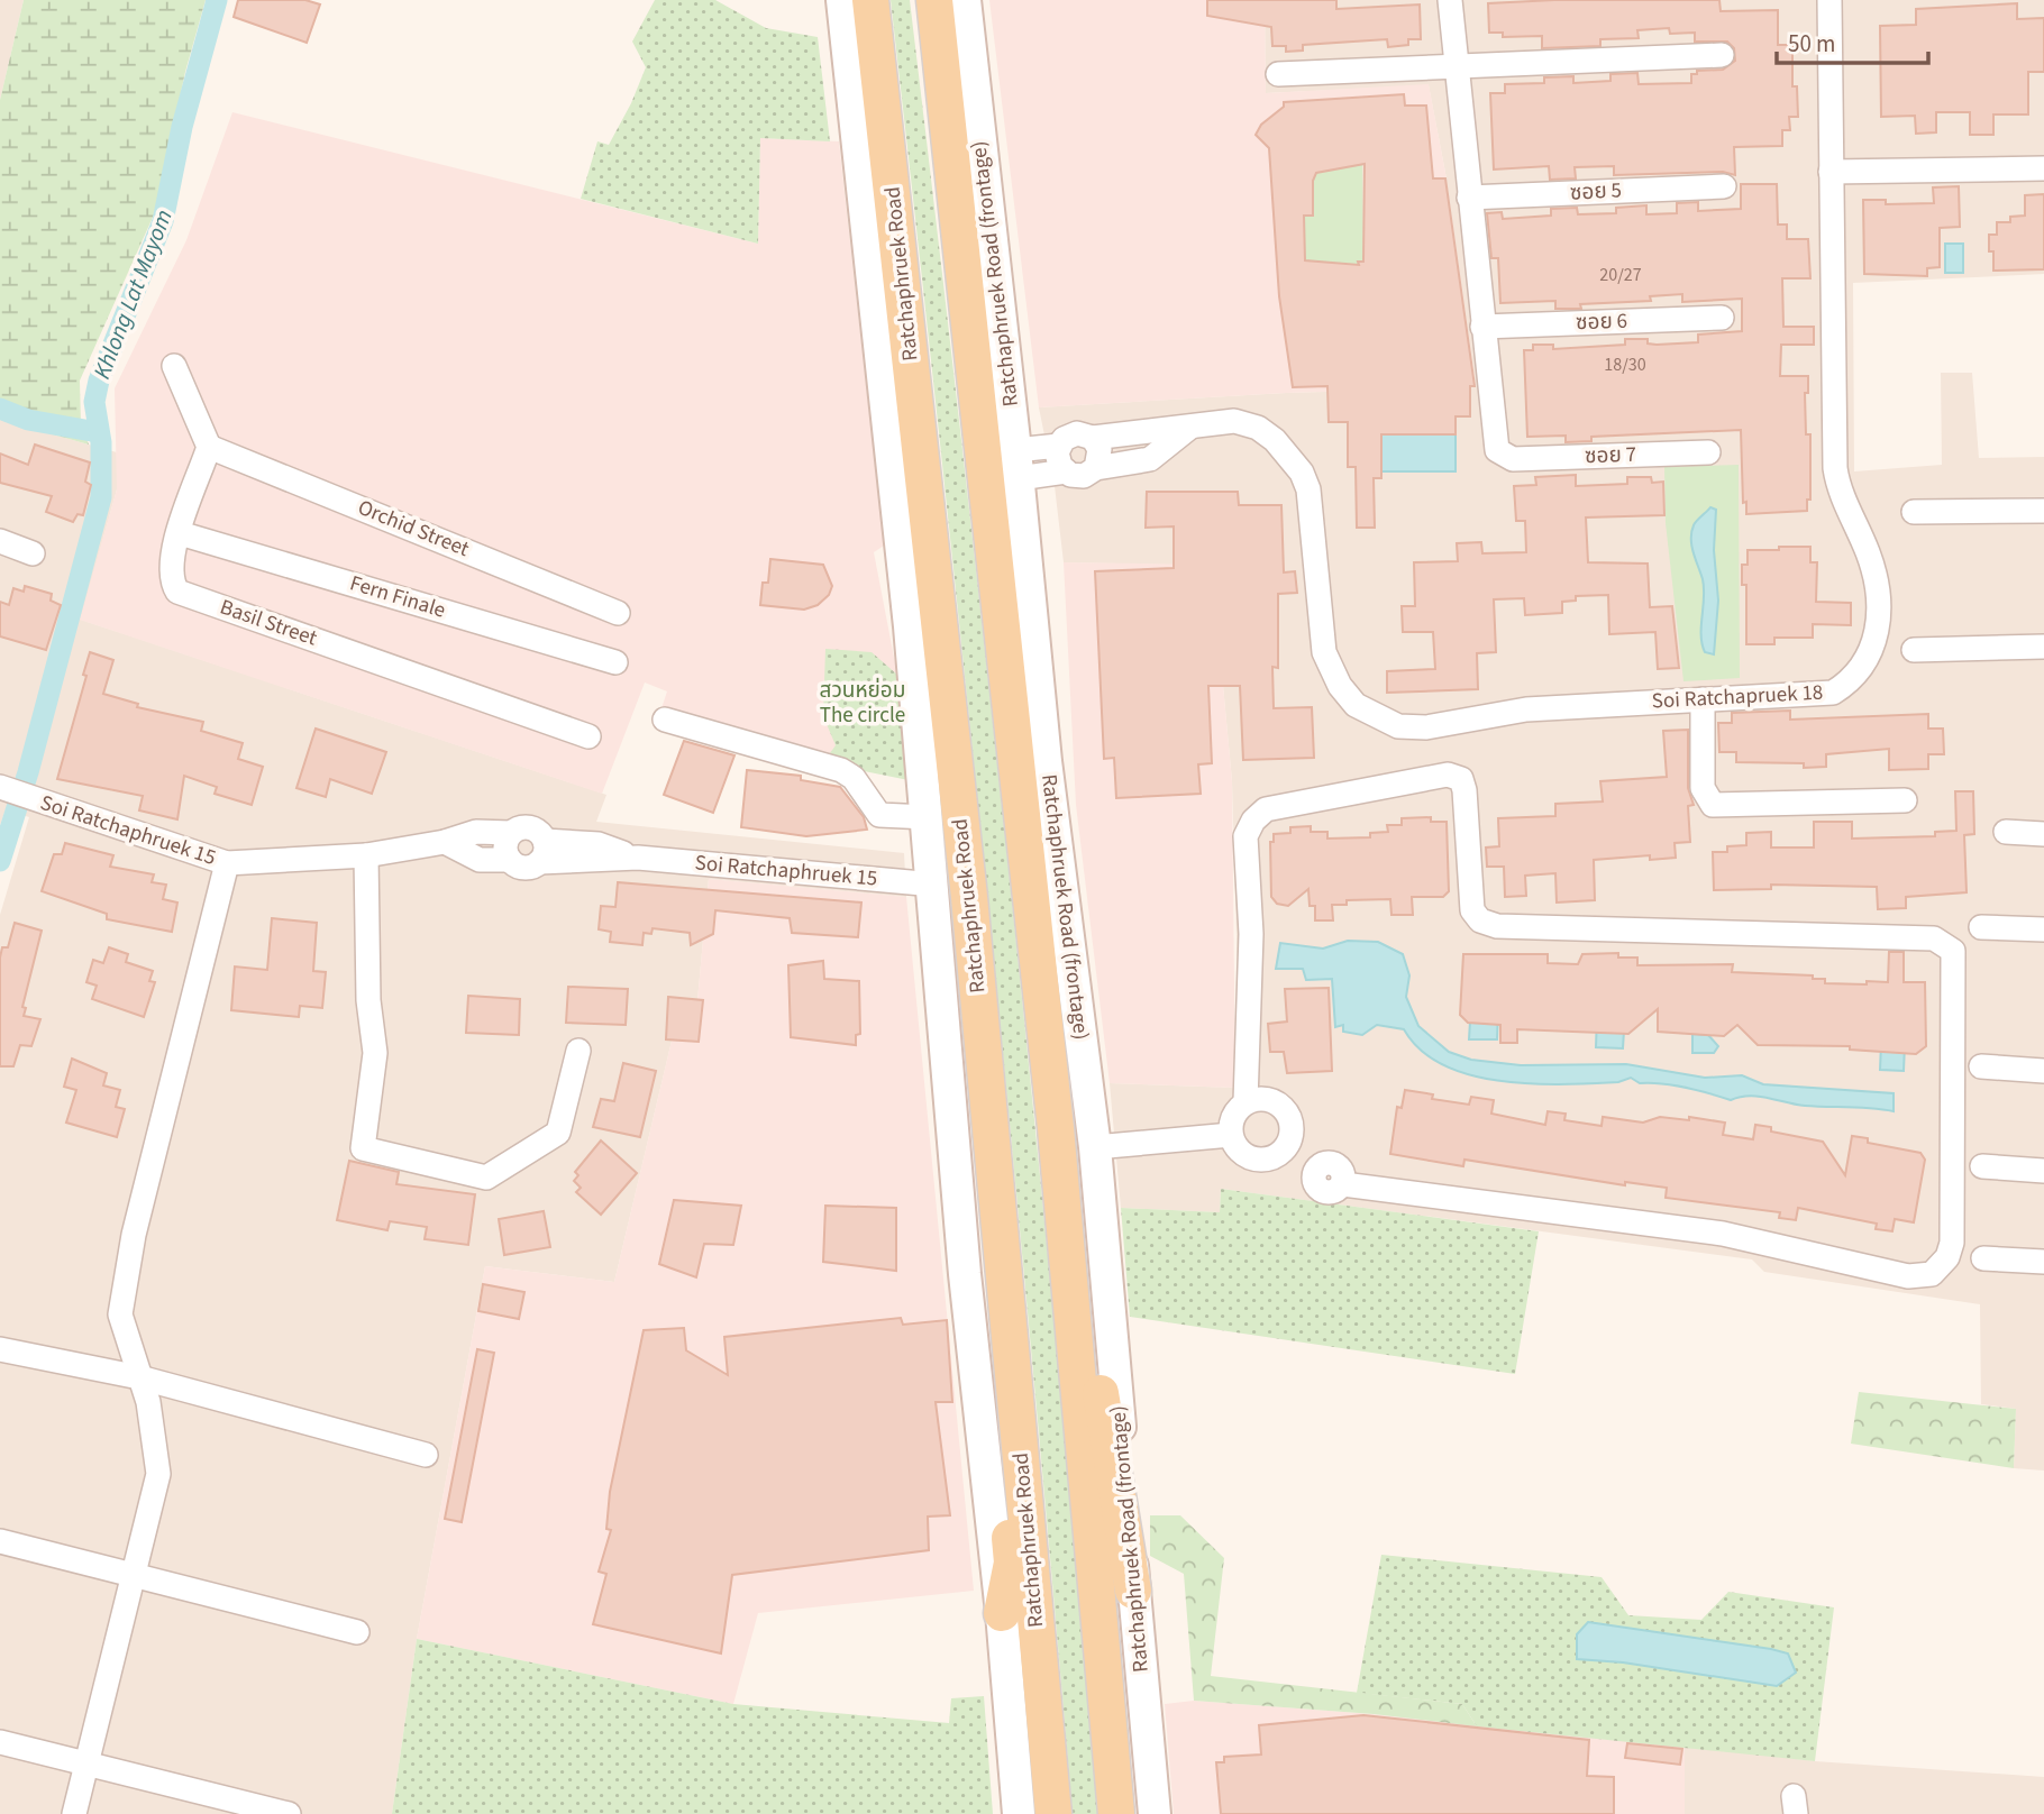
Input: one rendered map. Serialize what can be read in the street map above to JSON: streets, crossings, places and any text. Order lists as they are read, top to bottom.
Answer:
{
  "streets": {
    "main road": ["Ratchaphruek Road", "Ratchaphruek Road (frontage)"],
    "street": [
      "ซอย 5",
      "ซอย 6",
      "ซอย 7",
      "Orchid Street",
      "Fern Finale",
      "Basil Street",
      "Soi Ratchapruek 18",
      "Soi Ratchaphruek 15"
    ]
  },
  "crossings": [
    ["Ratchaphruek Road (frontage)", "Soi Ratchapruek 18"],
    ["ซอย 6", "ซอย 7"],
    ["Orchid Street", "Basil Street"],
    ["Fern Finale", "Basil Street"]
  ],
  "water": ["Khlong Lat Mayom"],
  "parks": ["สวนหย่อม The circle"],
  "house_numbers": ["20/27", "18/30"],
  "scale_bar": "50 m"
}
